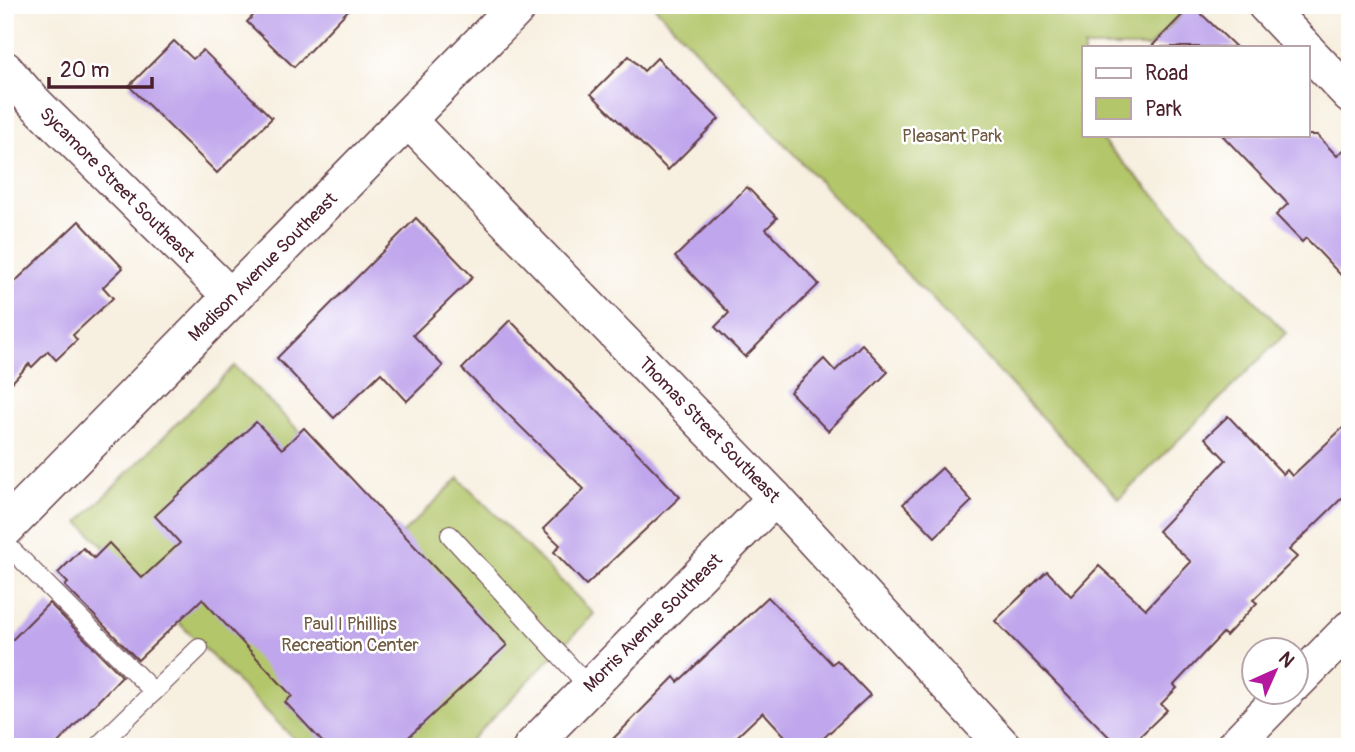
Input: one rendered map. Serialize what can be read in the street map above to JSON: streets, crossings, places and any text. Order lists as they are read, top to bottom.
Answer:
{
  "streets": {
    "street": [
      "Sycamore Street Southeast",
      "Madison Avenue Southeast",
      "Thomas Street Southeast",
      "Morris Avenue Southeast"
    ]
  },
  "crossings": [
    ["Sycamore Street Southeast", "Madison Avenue Southeast"],
    ["Madison Avenue Southeast", "Thomas Street Southeast"],
    ["Thomas Street Southeast", "Morris Avenue Southeast"]
  ],
  "parks": ["Pleasant Park", "Paul I Phillips Recreation Center"],
  "legend": ["Road", "Park"],
  "scale_bar": "20 m",
  "north": "top right"
}
